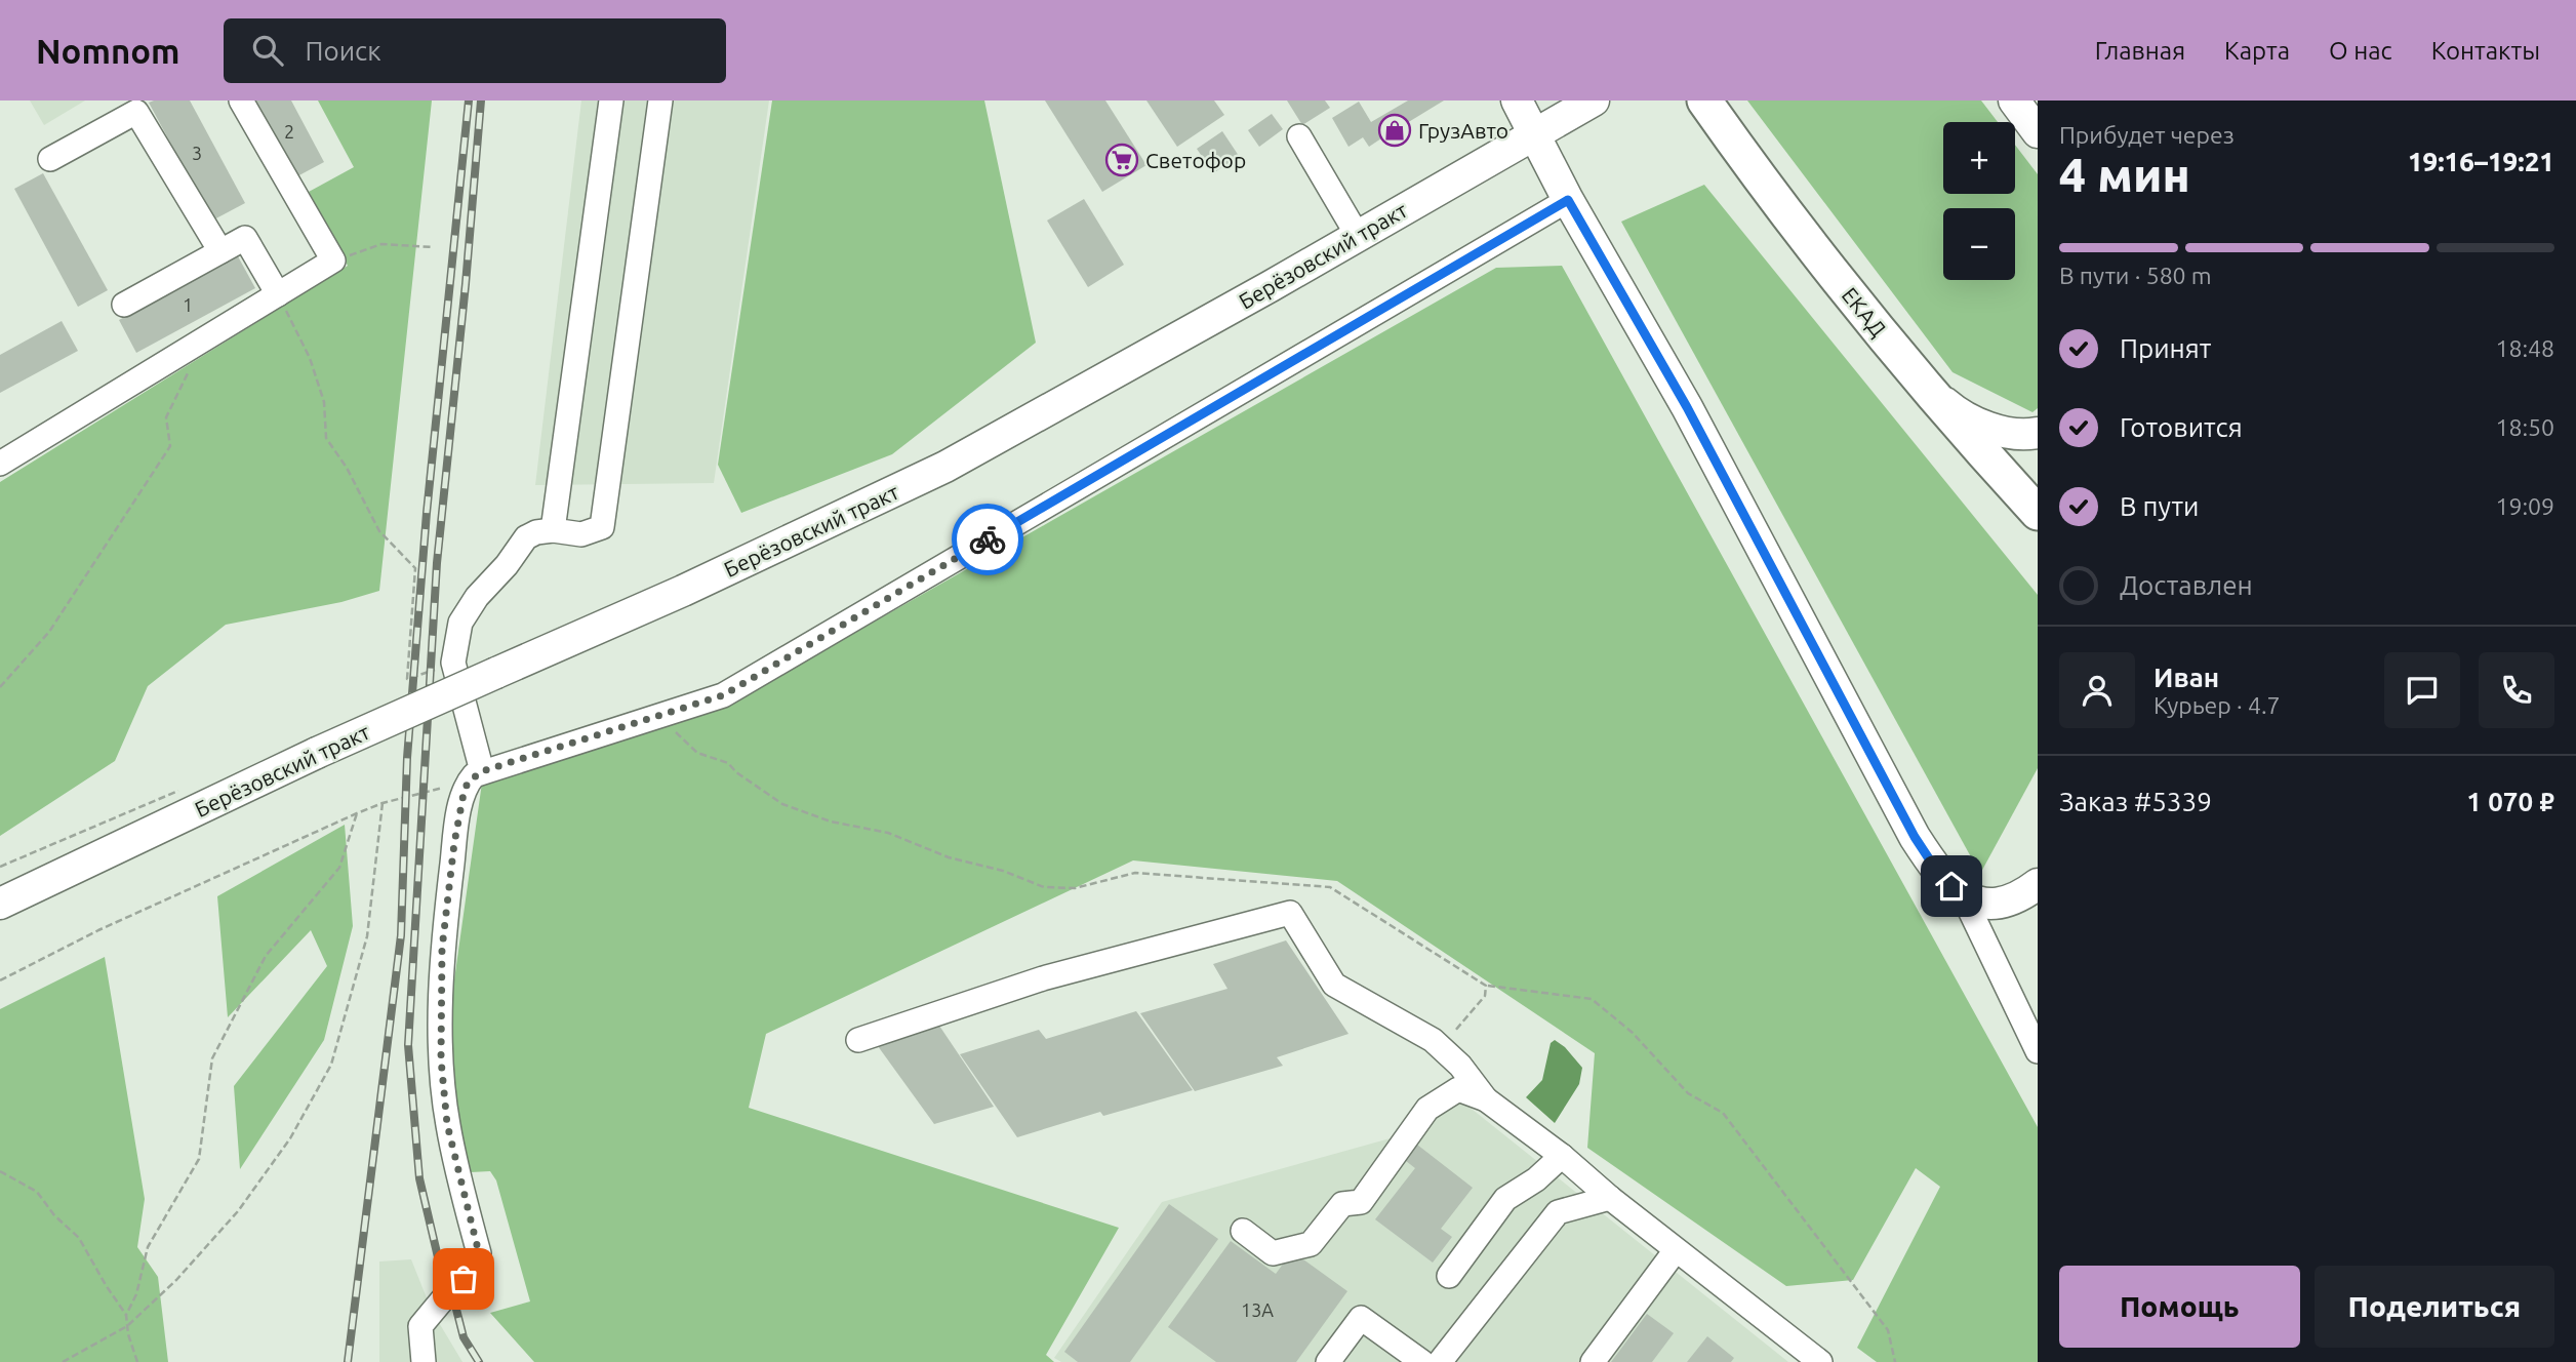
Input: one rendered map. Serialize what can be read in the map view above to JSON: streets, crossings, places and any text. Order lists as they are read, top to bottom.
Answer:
{
  "streets": {
    "highway": ["ЕКАД"],
    "main road": ["Берёзовский тракт"]
  },
  "places": {
    "shop": ["ГрузАвто"],
    "supermarket": ["Светофор"]
  },
  "house_numbers": [
    "2",
    "3",
    "1",
    "13А"
  ],
  "page": {
    "header": "Nomnom",
    "search": "Поиск",
    "nav": [
      "Главная",
      "Карта",
      "О нас",
      "Контакты"
    ],
    "heading": ["4 мин", "Прибудет через", "19:16–19:21"],
    "panel": [
      "Иван",
      "Курьер · 4.7",
      "Заказ #5339",
      "1 070 ₽"
    ],
    "map_buttons": ["+", "−"],
    "bar": "В пути · 580 m",
    "list": [
      ["Принят", "18:48"],
      ["Готовится", "18:50"],
      ["В пути", "19:09"],
      "Доставлен"
    ],
    "buttons": ["Помощь", "Поделиться"]
  }
}
